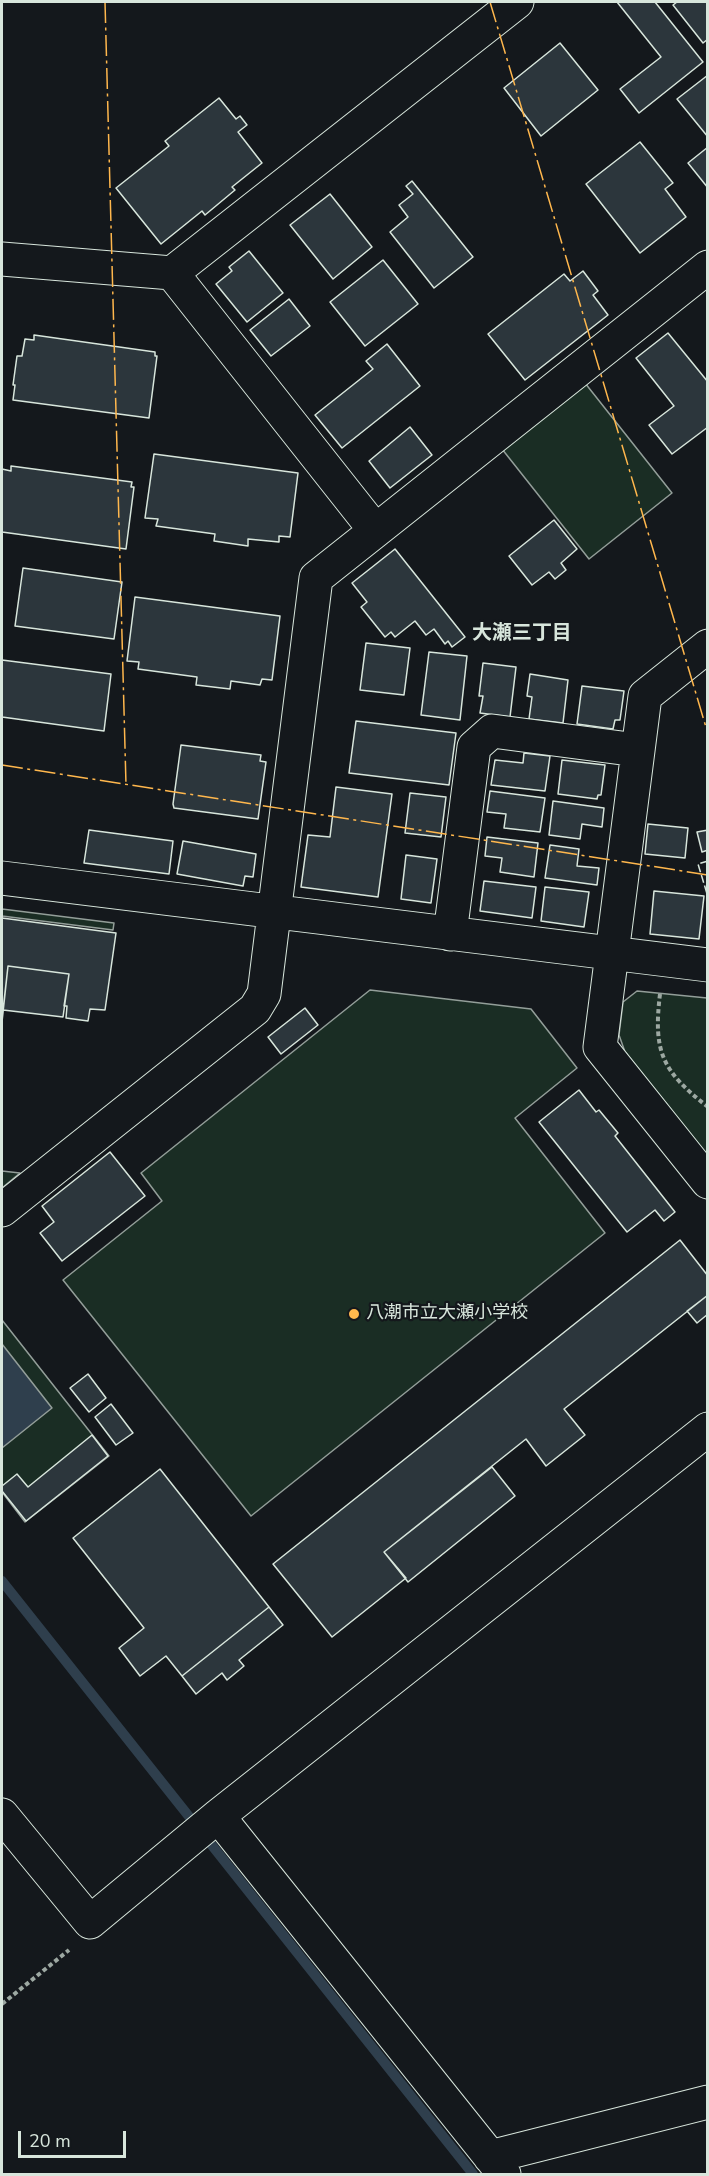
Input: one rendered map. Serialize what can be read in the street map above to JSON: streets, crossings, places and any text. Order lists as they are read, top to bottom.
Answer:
{
  "districts": ["大瀬三丁目"],
  "places": ["八潮市立大瀬小学校"],
  "scale_bar": "20 m"
}
